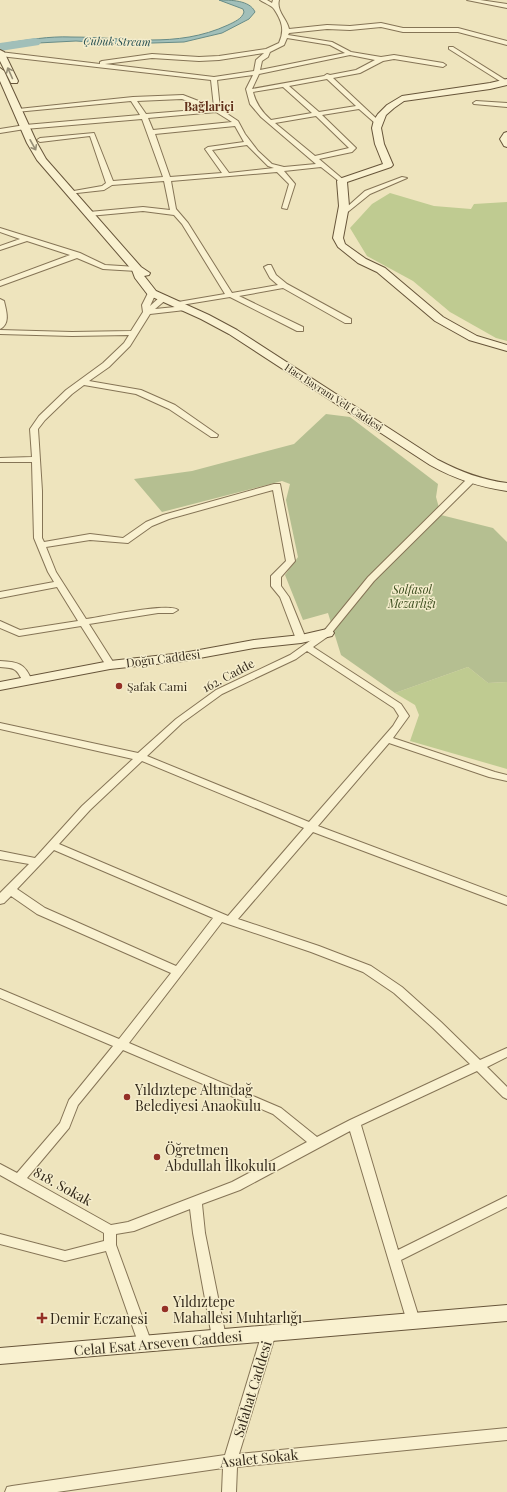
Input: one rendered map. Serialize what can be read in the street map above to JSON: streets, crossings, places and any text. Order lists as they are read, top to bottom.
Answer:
{
  "streets": {
    "main road": ["Hacı Bayram Veli Caddesi", "Doğu Caddesi", "Celal Esat Arseven Caddesi"],
    "street": [
      "162. Cadde",
      "818. Sokak",
      "Safahat Caddesi",
      "Asalet Sokak"
    ]
  },
  "crossings": [
    ["Doğu Caddesi", "162. Cadde"],
    ["Celal Esat Arseven Caddesi", "Safahat Caddesi"],
    ["Safahat Caddesi", "Asalet Sokak"]
  ],
  "districts": ["Bağlariçi"],
  "water": ["Çubuk Stream"],
  "parks": ["Solfasol Mezarlığı"],
  "places": {
    "other": [
      "Şafak Cami",
      "Yıldıztepe Altındağ Belediyesi Anaokulu",
      "Öğretmen Abdullah İlkokulu",
      "Yıldıztepe Mahallesi Muhtarlığı"
    ],
    "health": ["Demir Eczanesi"]
  }
}
